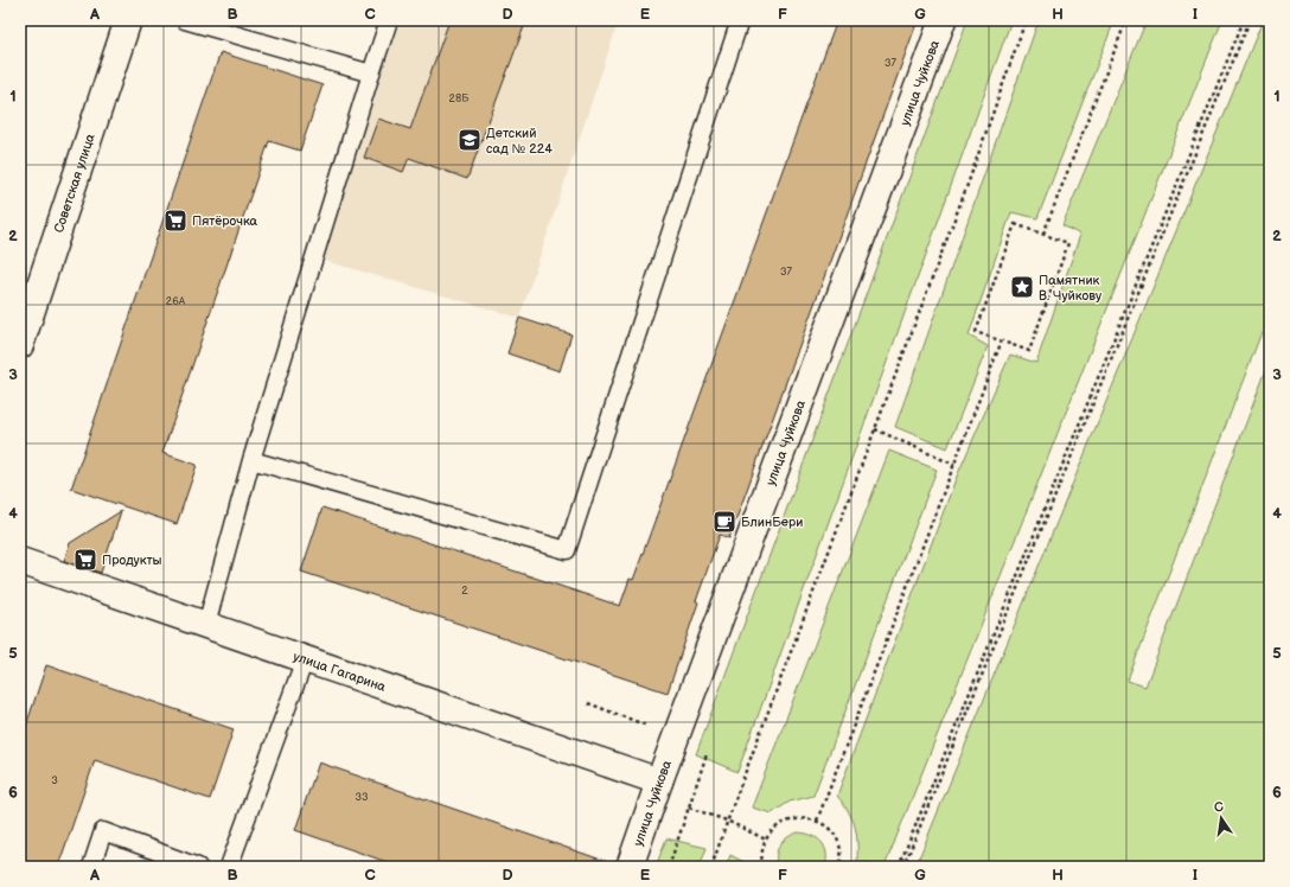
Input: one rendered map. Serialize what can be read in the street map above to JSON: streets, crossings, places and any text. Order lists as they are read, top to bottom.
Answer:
{
  "streets": {
    "street": ["улица Чуйкова", "Советская улица", "улица Гагарина"]
  },
  "crossings": [
    ["улица Чуйкова", "улица Гагарина"]
  ],
  "places": {
    "school or university": ["Детский сад № 224"],
    "supermarket": ["Пятёрочка", "Продукты"],
    "place": ["Памятник В. Чуйкову"],
    "cafe": ["БлинБери"]
  },
  "house_numbers": [
    "37",
    "28Б",
    "37",
    "26А",
    "2",
    "3",
    "33"
  ],
  "north": "top",
  "grid": {
    "columns": [
      "A",
      "B",
      "C",
      "D",
      "E",
      "F",
      "G",
      "H",
      "I"
    ],
    "rows": [
      "1",
      "2",
      "3",
      "4",
      "5",
      "6"
    ]
  }
}
